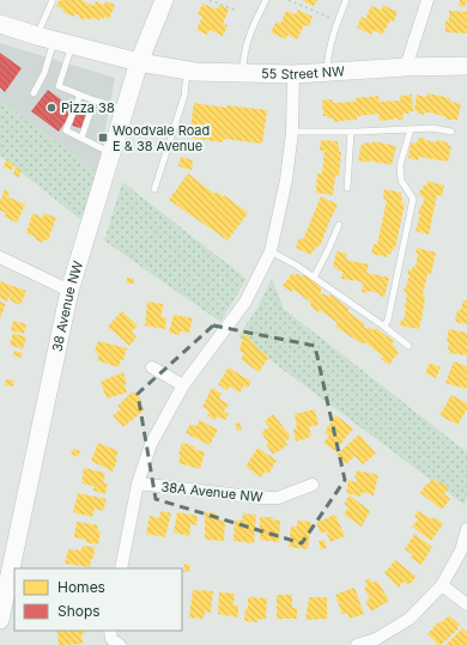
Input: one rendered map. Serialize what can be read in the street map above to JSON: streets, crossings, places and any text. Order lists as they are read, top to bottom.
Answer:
{
  "streets": {
    "street": ["55 Street NW", "38 Avenue NW", "38A Avenue NW"]
  },
  "crossings": [
    ["55 Street NW", "38 Avenue NW"]
  ],
  "places": {
    "other": ["Pizza 38"],
    "transit": ["Woodvale Road E & 38 Avenue"]
  },
  "legend": ["Homes", "Shops"]
}
